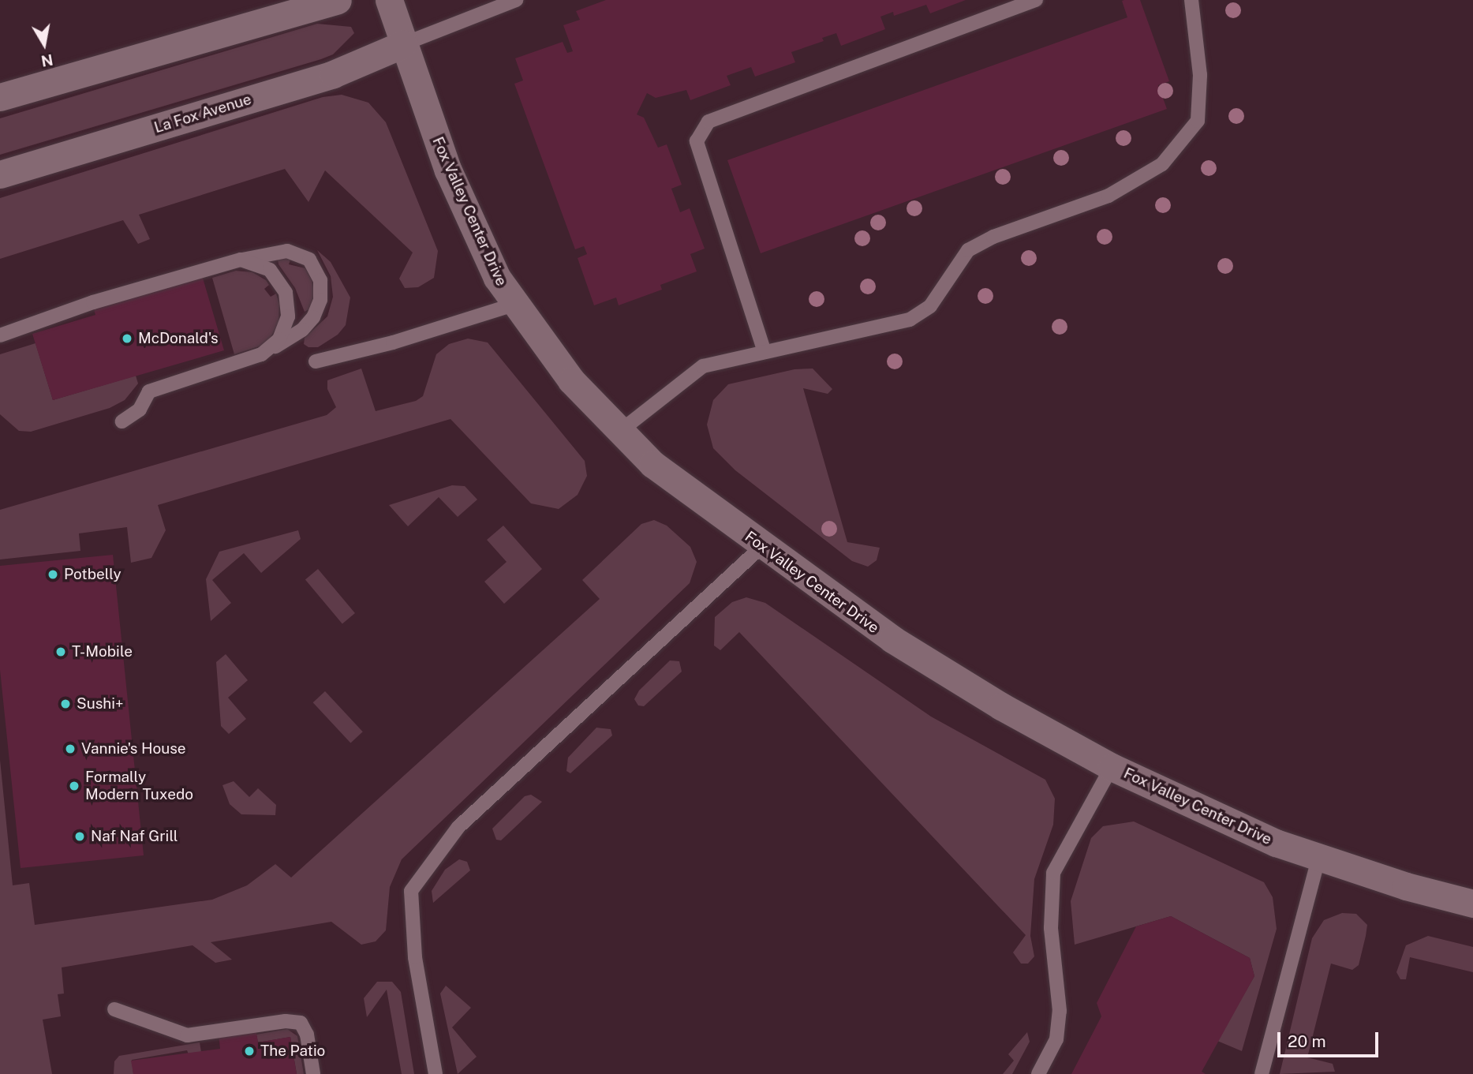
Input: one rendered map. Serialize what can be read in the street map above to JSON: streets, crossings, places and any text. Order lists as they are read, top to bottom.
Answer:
{
  "streets": {
    "street": ["La Fox Avenue", "Fox Valley Center Drive"]
  },
  "crossings": [
    ["La Fox Avenue", "Fox Valley Center Drive"]
  ],
  "places": [
    "McDonald's",
    "Potbelly",
    "T-Mobile",
    "Sushi+",
    "Vannie's House",
    "Formally Modern Tuxedo",
    "Naf Naf Grill",
    "The Patio"
  ],
  "scale_bar": "20 m",
  "north": "bottom"
}
